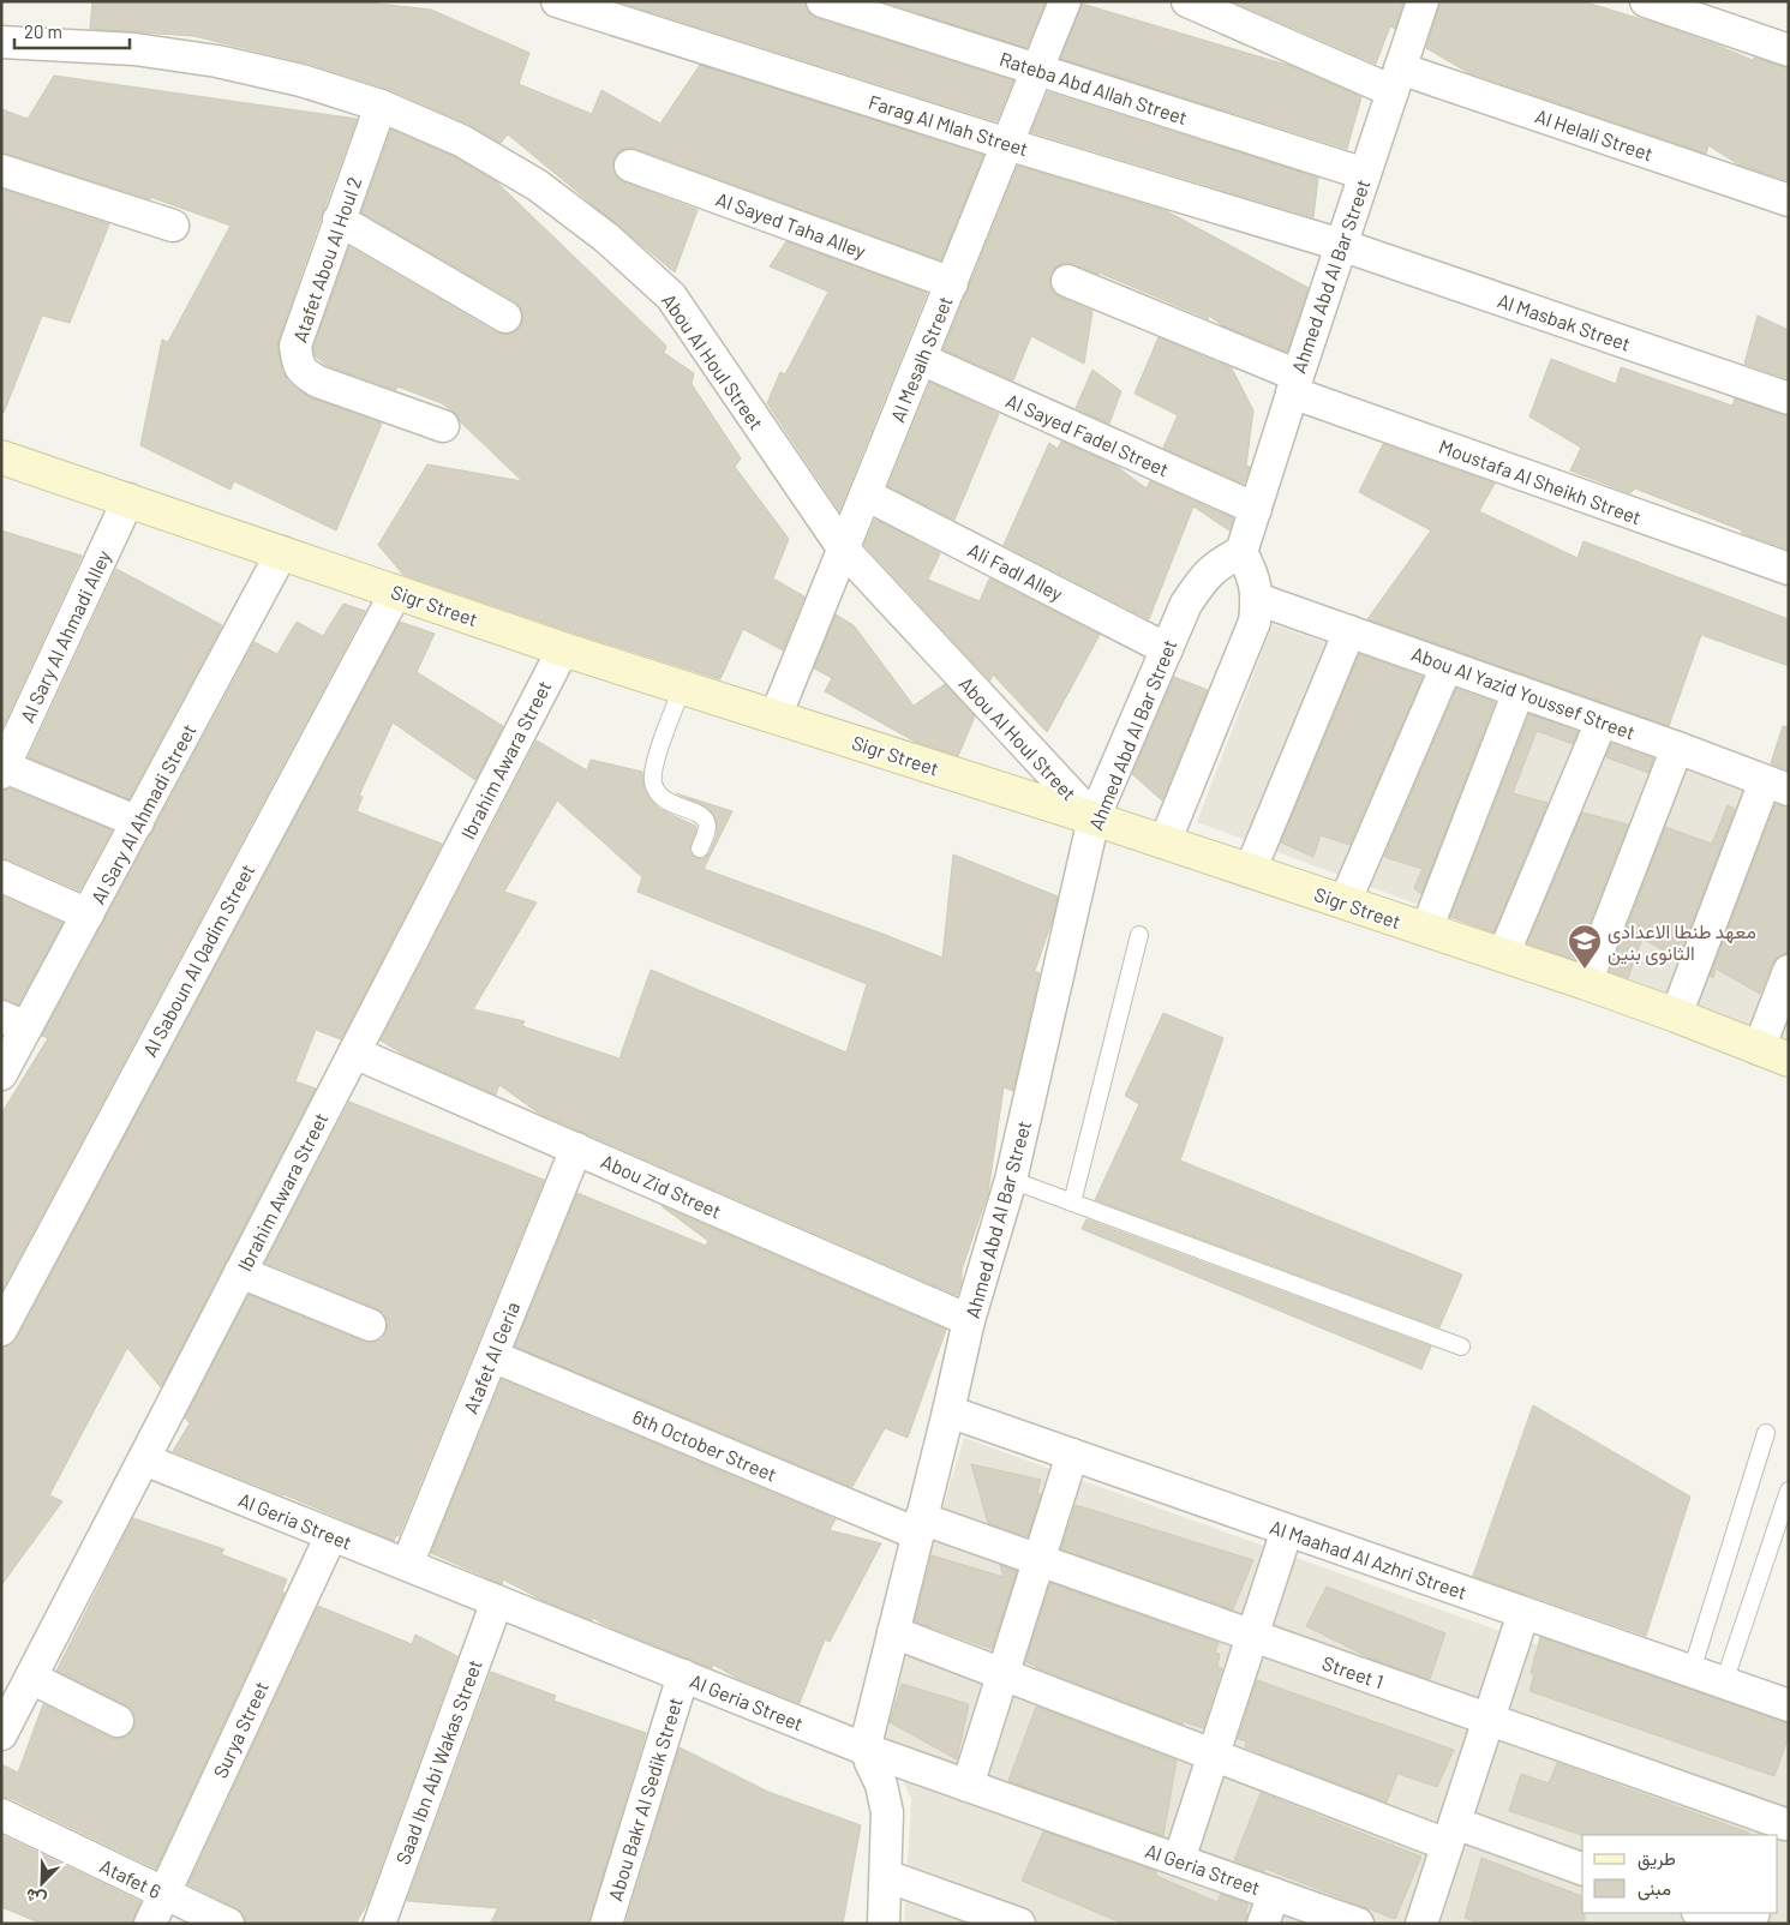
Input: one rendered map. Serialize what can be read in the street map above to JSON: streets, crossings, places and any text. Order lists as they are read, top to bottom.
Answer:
{
  "streets": {
    "main road": ["Sigr Street"],
    "street": [
      "Rateba Abd Allah Street",
      "Farag Al Mlah Street",
      "Al Helali Street",
      "Al Sayed Taha Alley",
      "Atafet Abou Al Houl 2",
      "Ahmed Abd Al Bar Street",
      "Al Masbak Street",
      "Al Mesalh Street",
      "Abou Al Houl Street",
      "Al Sayed Fadel Street",
      "Moustafa Al Sheikh Street",
      "Ali Fadl Alley",
      "Al Sary Al Ahmadi Alley",
      "Abou Al Yazid Youssef Street",
      "Ibrahim Awara Street",
      "Al Sary Al Ahmadi Street",
      "Al Saboun Al Qadim Street",
      "Abou Zid Street",
      "Atafet Al Geria",
      "6th October Street",
      "Al Geria Street",
      "Al Maahad Al Azhri Street",
      "Street 1",
      "Surya Street",
      "Saad Ibn Abi Wakas Street",
      "Abou Bakr Al Sedik Street",
      "Atafet 6"
    ]
  },
  "crossings": [
    ["Rateba Abd Allah Street", "Ahmed Abd Al Bar Street"],
    ["Rateba Abd Allah Street", "Al Mesalh Street"],
    ["Farag Al Mlah Street", "Ahmed Abd Al Bar Street"],
    ["Farag Al Mlah Street", "Al Masbak Street"],
    ["Farag Al Mlah Street", "Al Mesalh Street"],
    ["Al Helali Street", "Ahmed Abd Al Bar Street"],
    ["Al Sayed Taha Alley", "Al Mesalh Street"],
    ["Atafet Abou Al Houl 2", "Abou Al Houl Street"],
    ["Ahmed Abd Al Bar Street", "Al Masbak Street"],
    ["Ahmed Abd Al Bar Street", "Abou Al Houl Street"],
    ["Ahmed Abd Al Bar Street", "Al Sayed Fadel Street"],
    ["Ahmed Abd Al Bar Street", "Moustafa Al Sheikh Street"],
    ["Ahmed Abd Al Bar Street", "Ali Fadl Alley"],
    ["Ahmed Abd Al Bar Street", "Sigr Street"],
    ["Ahmed Abd Al Bar Street", "Abou Zid Street"],
    ["Ahmed Abd Al Bar Street", "6th October Street"],
    ["Ahmed Abd Al Bar Street", "Al Geria Street"],
    ["Ahmed Abd Al Bar Street", "Al Maahad Al Azhri Street"],
    ["Ahmed Abd Al Bar Street", "Street 1"],
    ["Al Mesalh Street", "Abou Al Houl Street"],
    ["Al Mesalh Street", "Al Sayed Fadel Street"],
    ["Al Mesalh Street", "Ali Fadl Alley"],
    ["Al Mesalh Street", "Sigr Street"],
    ["Abou Al Houl Street", "Sigr Street"],
    ["Sigr Street", "Al Sary Al Ahmadi Alley"],
    ["Sigr Street", "Ibrahim Awara Street"],
    ["Sigr Street", "Al Sary Al Ahmadi Street"],
    ["Sigr Street", "Al Saboun Al Qadim Street"],
    ["Ibrahim Awara Street", "Abou Zid Street"],
    ["Ibrahim Awara Street", "Al Geria Street"],
    ["Abou Zid Street", "Atafet Al Geria"],
    ["Atafet Al Geria", "6th October Street"],
    ["Atafet Al Geria", "Al Geria Street"],
    ["6th October Street", "Street 1"],
    ["Al Geria Street", "Surya Street"],
    ["Al Geria Street", "Saad Ibn Abi Wakas Street"],
    ["Al Geria Street", "Abou Bakr Al Sedik Street"],
    ["Surya Street", "Atafet 6"]
  ],
  "places": {
    "school or university": ["معهد طنطا الاعدادى الثانوى بنين"]
  },
  "legend": ["طريق", "مبنى"],
  "scale_bar": "20 m",
  "north": "bottom left"
}
